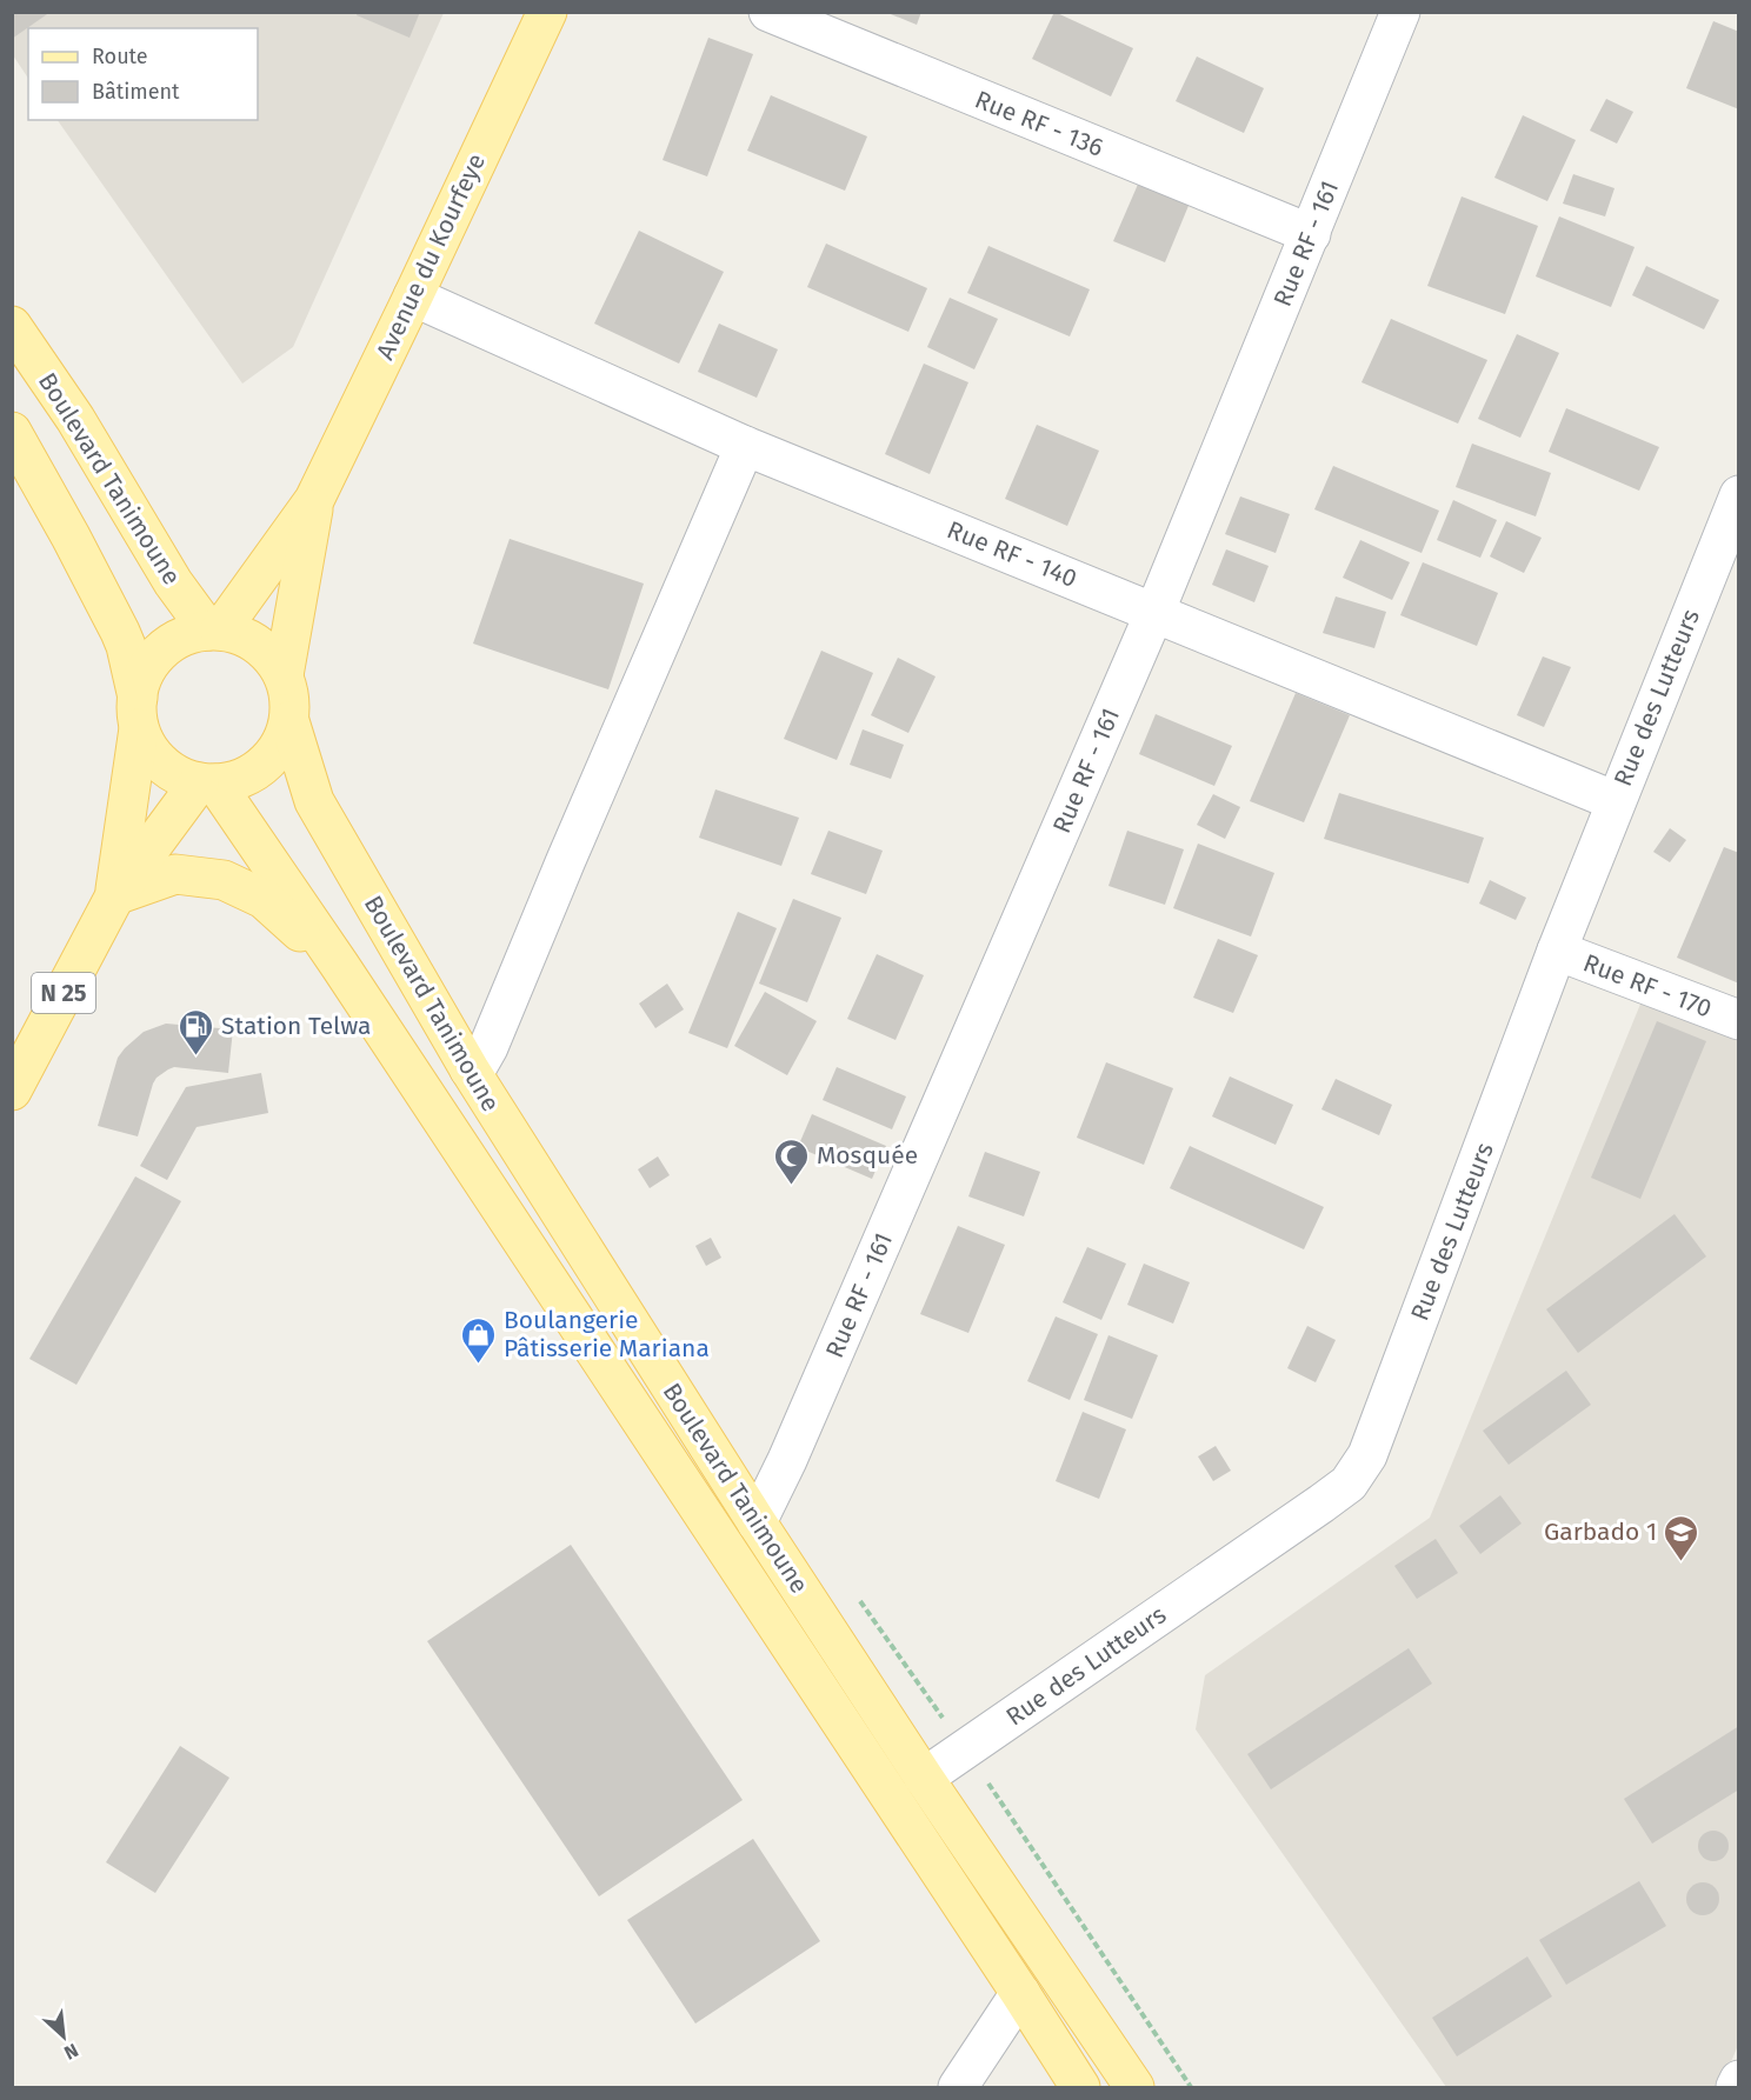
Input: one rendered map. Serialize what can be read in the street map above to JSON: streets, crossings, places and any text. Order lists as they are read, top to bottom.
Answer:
{
  "streets": {
    "main road": ["Avenue du Kourfeye", "Boulevard Tanimoune", "N 25"],
    "street": [
      "Rue RF - 136",
      "Rue RF - 161",
      "Rue RF - 140",
      "Rue des Lutteurs",
      "Rue RF - 170"
    ]
  },
  "crossings": [
    ["Rue RF - 136", "Rue RF - 161"],
    ["Rue RF - 161", "Boulevard Tanimoune"],
    ["Rue RF - 161", "Rue RF - 140"],
    ["Avenue du Kourfeye", "Boulevard Tanimoune"],
    ["Avenue du Kourfeye", "Rue RF - 140"],
    ["Boulevard Tanimoune", "Rue des Lutteurs"],
    ["Rue RF - 140", "Rue des Lutteurs"],
    ["Rue des Lutteurs", "Rue RF - 170"]
  ],
  "places": {
    "fuel station": ["Station Telwa"],
    "mosque": ["Mosquée"],
    "shop": ["Boulangerie Pâtisserie Mariana"],
    "school or university": ["Garbado 1"]
  },
  "legend": ["Route", "Bâtiment"],
  "north": "bottom right"
}
